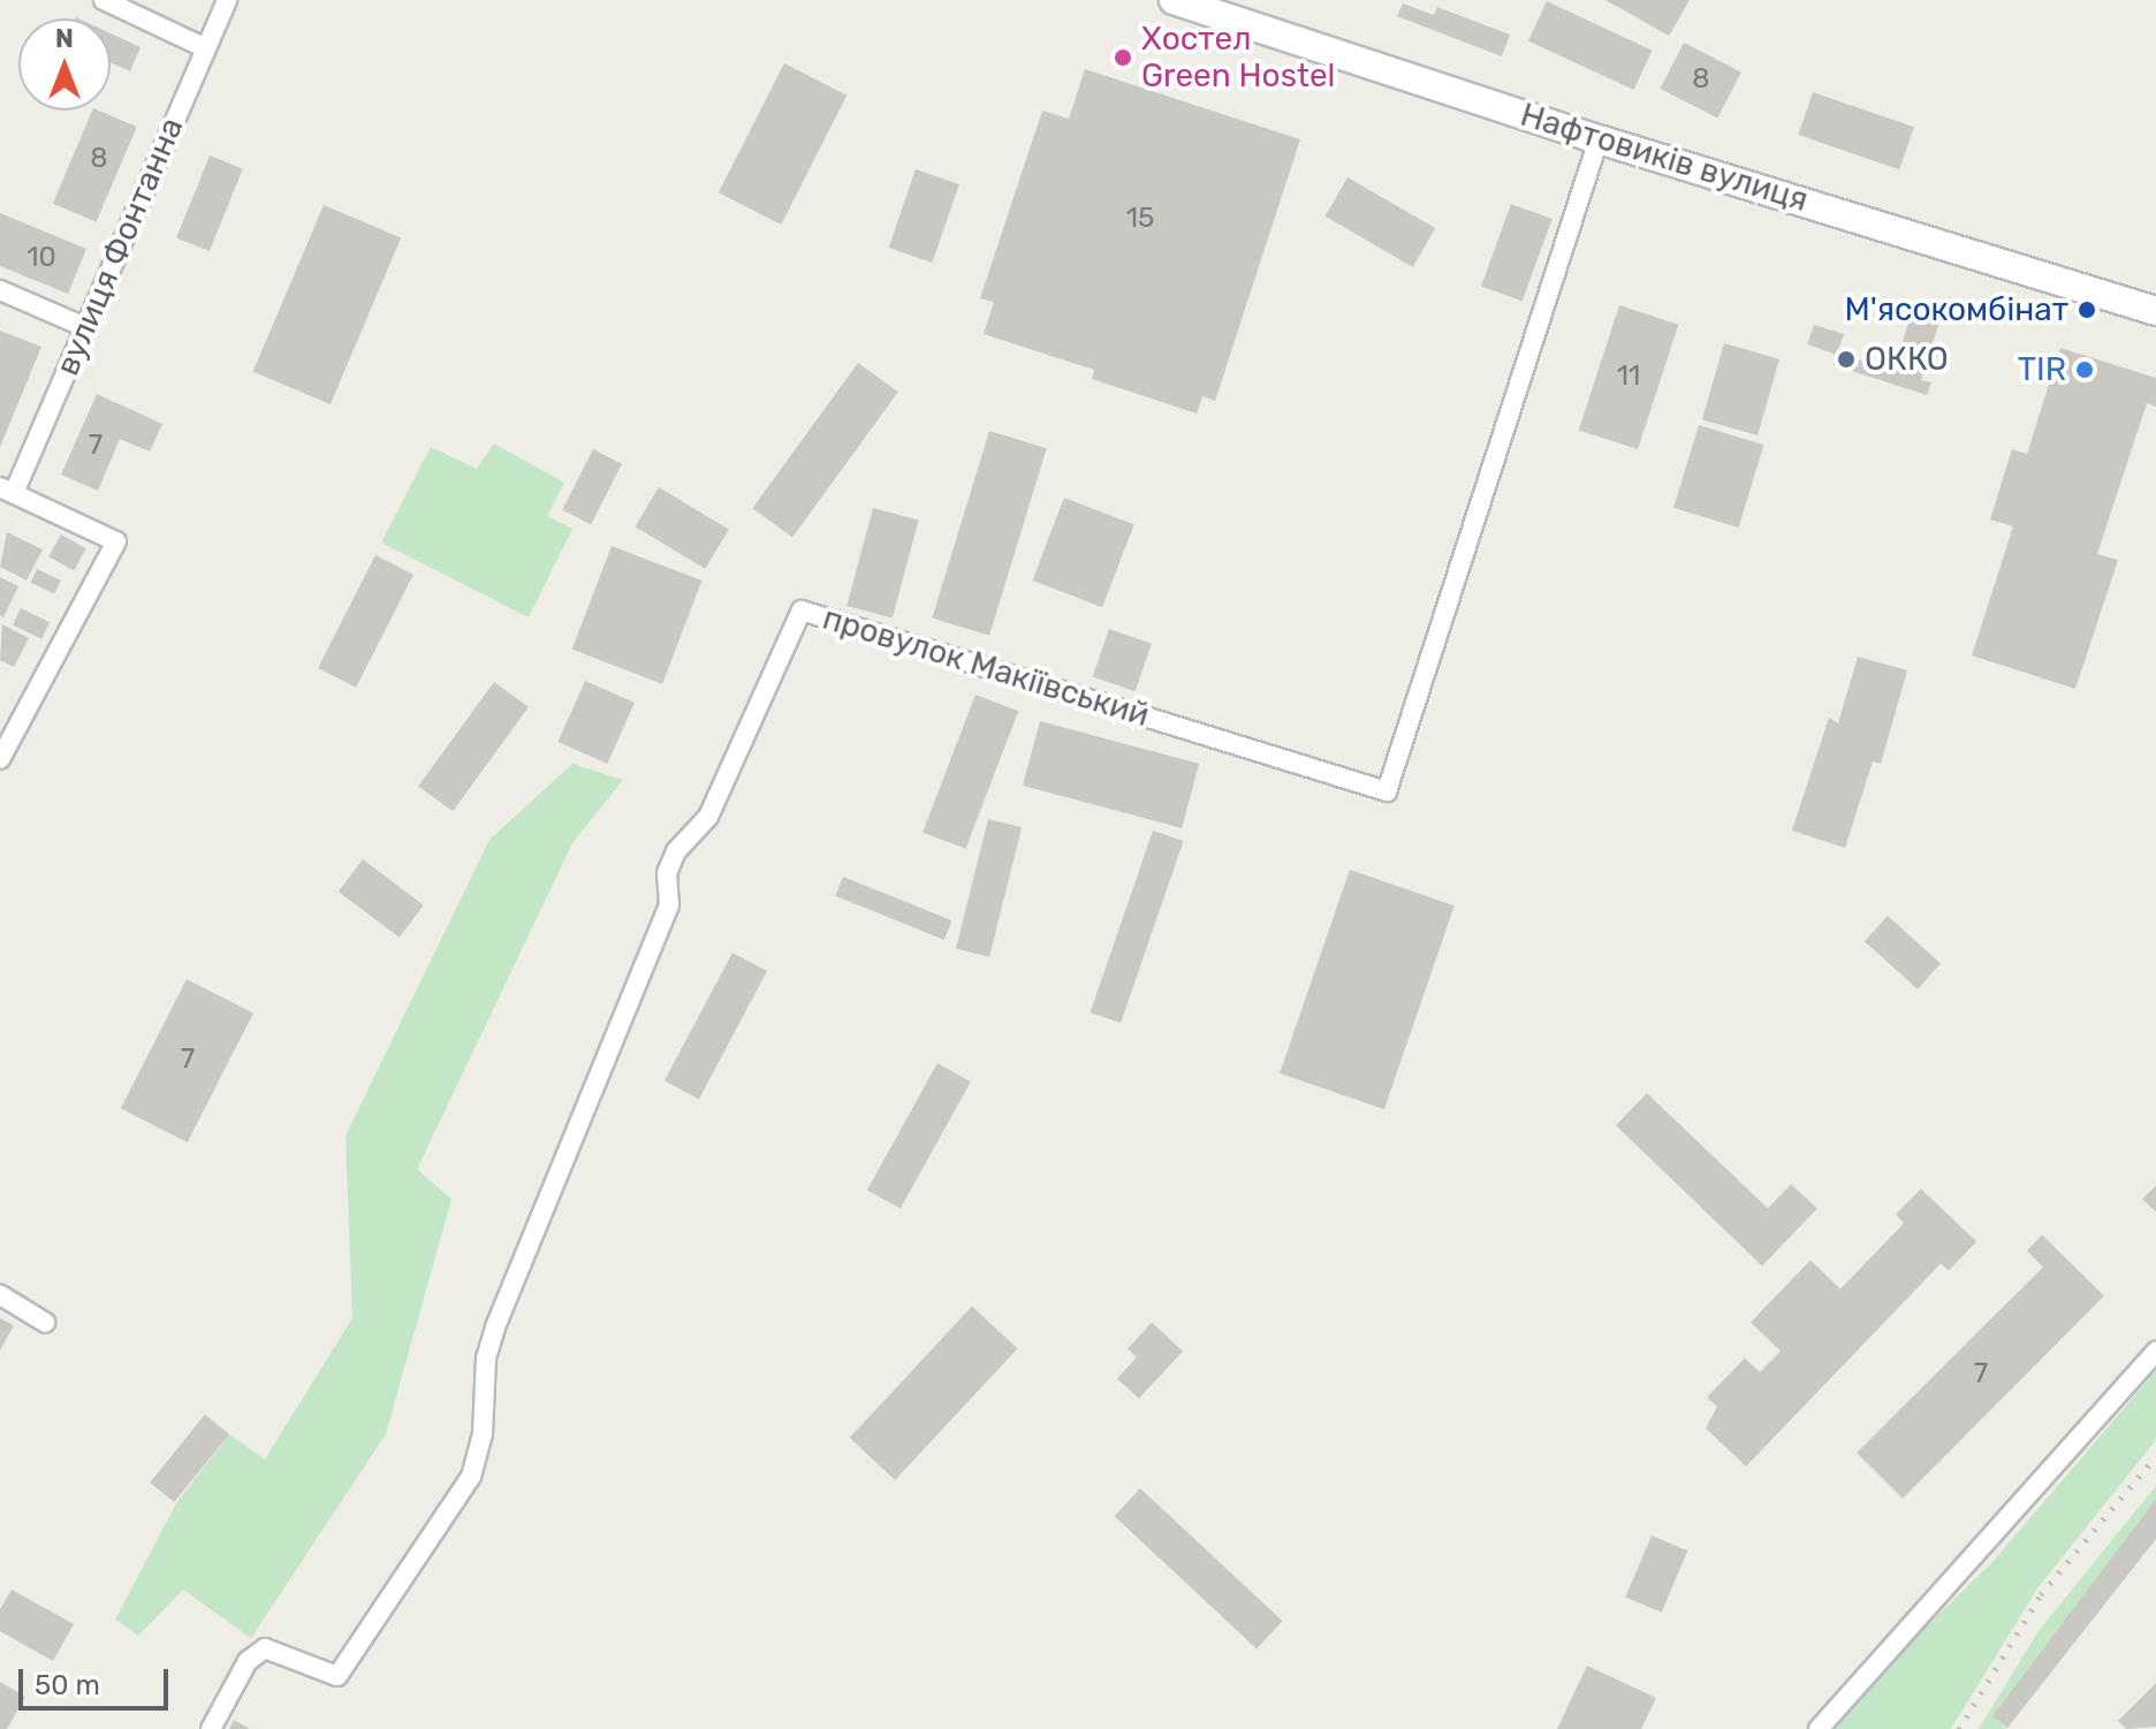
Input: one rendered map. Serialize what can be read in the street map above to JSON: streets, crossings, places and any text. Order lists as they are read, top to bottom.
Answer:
{
  "streets": {
    "street": ["Нафтовиків вулиця", "вулиця Фонтанна", "провулок Макіївський"]
  },
  "crossings": [
    ["Нафтовиків вулиця", "провулок Макіївський"]
  ],
  "places": [
    "Хостел Green Hostel",
    "М'ясокомбінат",
    "ОККО",
    "TIR"
  ],
  "house_numbers": [
    "8",
    "8",
    "15",
    "10",
    "11",
    "7",
    "7",
    "7"
  ],
  "scale_bar": "50 m",
  "north": "top"
}
